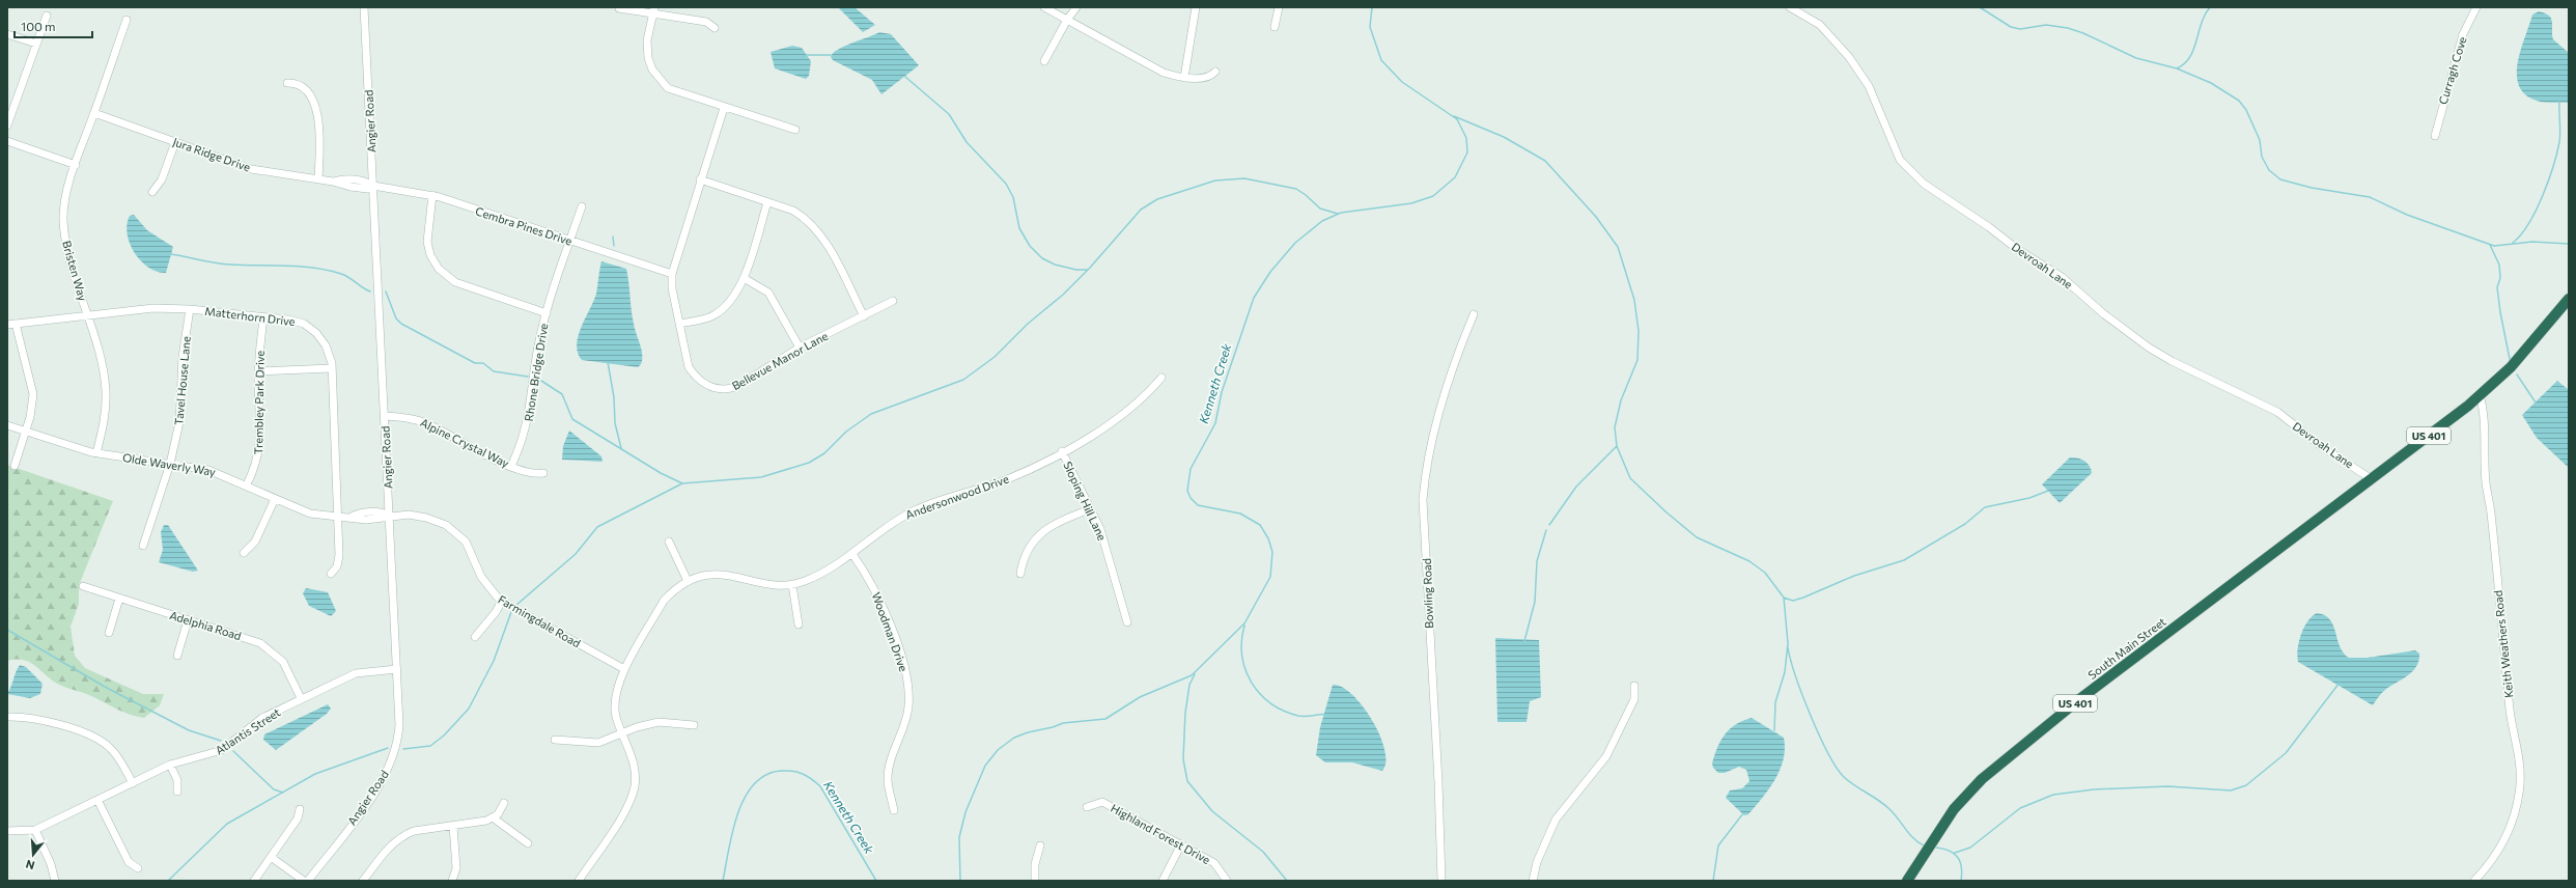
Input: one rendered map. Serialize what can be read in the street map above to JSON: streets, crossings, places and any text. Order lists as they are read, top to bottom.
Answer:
{
  "streets": {
    "highway": ["US 401", "South Main Street"],
    "street": [
      "Curragh Cove",
      "Angier Road",
      "Jura Ridge Drive",
      "Cembra Pines Drive",
      "Devroah Lane",
      "Bristen Way",
      "Matterhorn Drive",
      "Bellevue Manor Lane",
      "Rhone Bridge Drive",
      "Tavel House Lane",
      "Trembley Park Drive",
      "Alpine Crystal Way",
      "Olde Waverly Way",
      "Andersonwood Drive",
      "Sloping Hill Lane",
      "Bowling Road",
      "Farmingdale Road",
      "Adelphia Road",
      "Woodman Drive",
      "Keith Weathers Road",
      "Atlantis Street",
      "Highland Forest Drive"
    ]
  },
  "crossings": [
    ["Angier Road", "Jura Ridge Drive"],
    ["Angier Road", "Cembra Pines Drive"],
    ["Angier Road", "Alpine Crystal Way"],
    ["Angier Road", "Olde Waverly Way"],
    ["Angier Road", "Farmingdale Road"],
    ["Angier Road", "Atlantis Street"],
    ["Jura Ridge Drive", "Cembra Pines Drive"],
    ["Jura Ridge Drive", "Bristen Way"],
    ["Cembra Pines Drive", "Bellevue Manor Lane"],
    ["Cembra Pines Drive", "Rhone Bridge Drive"],
    ["Devroah Lane", "US 401"],
    ["Devroah Lane", "South Main Street"],
    ["Bristen Way", "Matterhorn Drive"],
    ["Bristen Way", "Olde Waverly Way"],
    ["Matterhorn Drive", "Tavel House Lane"],
    ["Matterhorn Drive", "Trembley Park Drive"],
    ["Matterhorn Drive", "Olde Waverly Way"],
    ["Rhone Bridge Drive", "Alpine Crystal Way"],
    ["Tavel House Lane", "Olde Waverly Way"],
    ["Trembley Park Drive", "Olde Waverly Way"],
    ["US 401", "Keith Weathers Road"],
    ["US 401", "South Main Street"],
    ["Olde Waverly Way", "Farmingdale Road"],
    ["Andersonwood Drive", "Sloping Hill Lane"],
    ["Andersonwood Drive", "Farmingdale Road"],
    ["Andersonwood Drive", "Woodman Drive"],
    ["Adelphia Road", "Atlantis Street"]
  ],
  "water": ["Kenneth Creek"],
  "scale_bar": "100 m",
  "north": "bottom"
}
